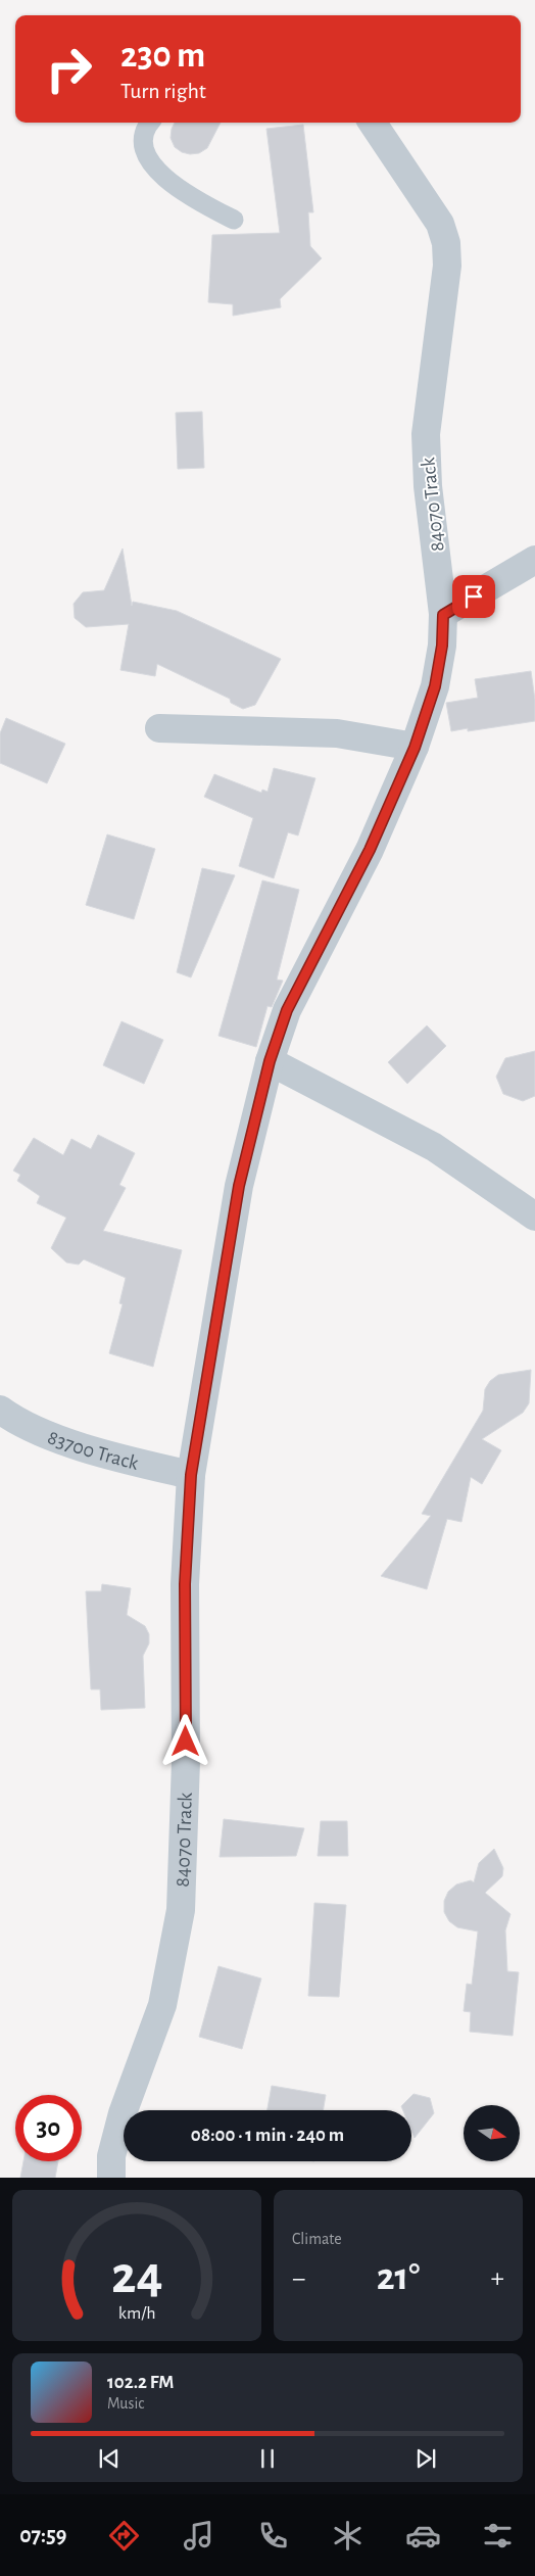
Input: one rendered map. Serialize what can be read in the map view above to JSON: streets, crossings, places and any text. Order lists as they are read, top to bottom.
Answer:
{
  "streets": {
    "street": ["84070 Track", "83700 Track"]
  },
  "crossings": [
    ["84070 Track", "83700 Track"]
  ],
  "north": "right",
  "page": {
    "turn": ["230 m", "Turn right"],
    "limit": "30",
    "trip": "08:00 · 1 min · 240 m",
    "tile": "Climate",
    "heat": ["−", "21°", "+"],
    "song": ["102.2 FM", "Music"],
    "tabs": "07:59",
    "gauge": ["24", "km/h"]
  }
}
